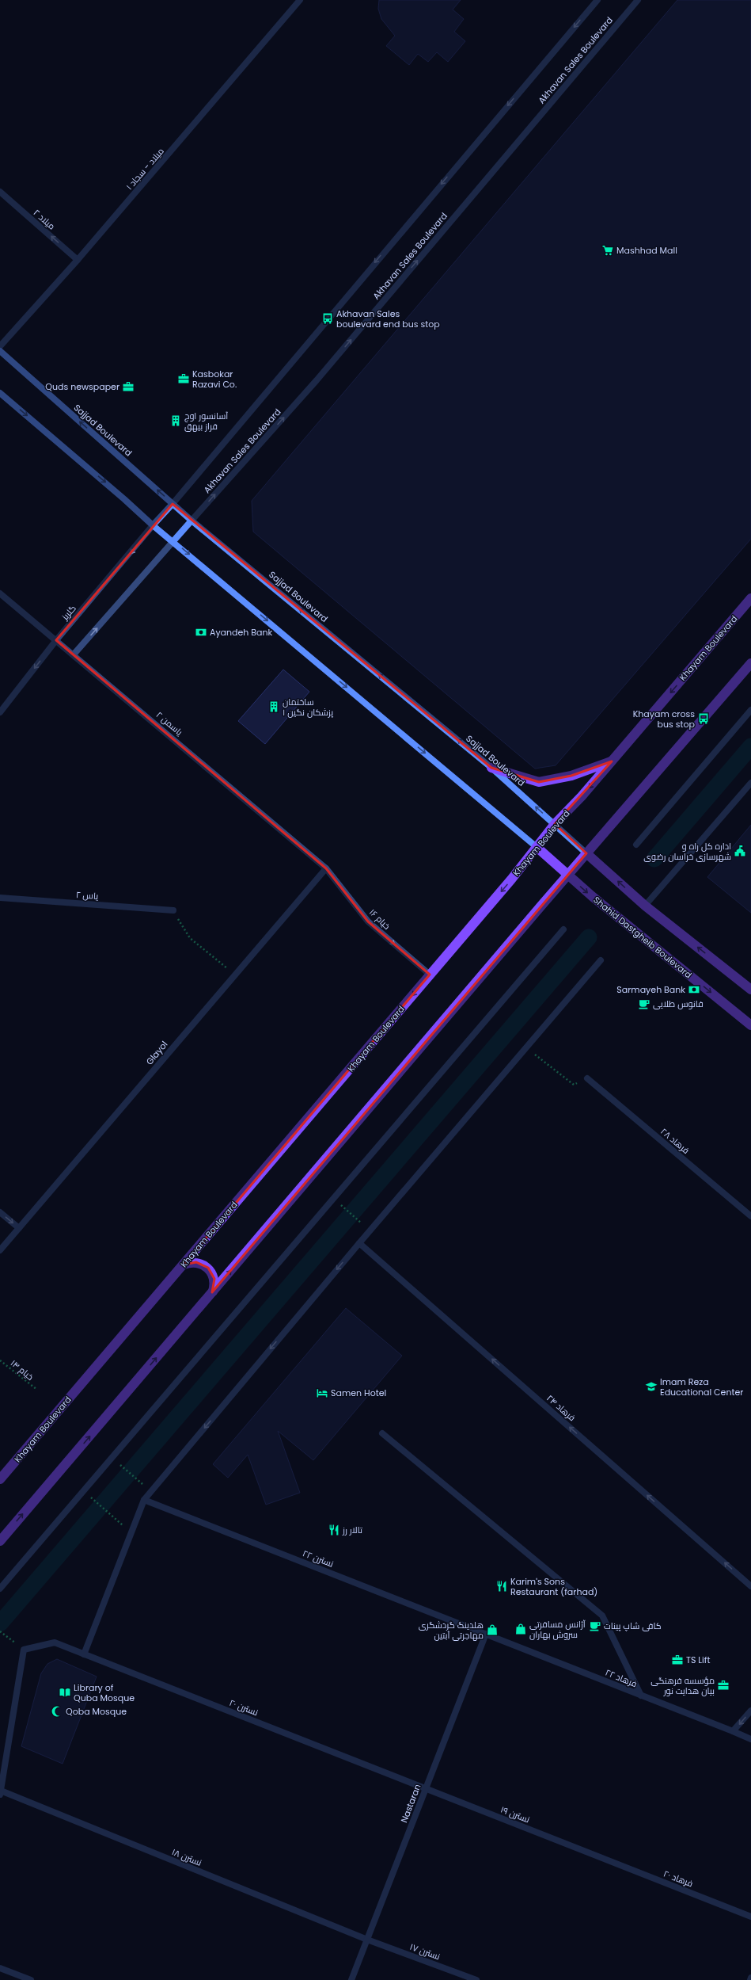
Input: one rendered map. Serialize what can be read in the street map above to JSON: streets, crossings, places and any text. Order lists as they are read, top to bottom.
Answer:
{
  "streets": {
    "main road": ["Sajjad Boulevard", "Khayam Boulevard", "Shahid Dastgheib Boulevard"],
    "street": [
      "Akhavan Sales Boulevard",
      "میلاد - سجاد ۱",
      "میلاد ۲",
      "گلریز",
      "یاسمن ۲",
      "یاس ۲",
      "خیام ۱۶",
      "Glayol",
      "فرهاد ۲۸",
      "فرهاد ۲۴",
      "نسترن ۲۲",
      "فرهاد ۲۲",
      "نسترن ۲۰",
      "Nastaran",
      "نسترن ۱۹",
      "نسترن ۱۸",
      "فرهاد ۲۰",
      "نسترن ۱۷"
    ],
    "path": ["خیام ۱۴"]
  },
  "crossings": [
    ["Akhavan Sales Boulevard", "Sajjad Boulevard"],
    ["میلاد - سجاد ۱", "میلاد ۲"],
    ["Sajjad Boulevard", "Khayam Boulevard"],
    ["گلریز", "یاسمن ۲"],
    ["Khayam Boulevard", "خیام ۱۶"],
    ["Khayam Boulevard", "Shahid Dastgheib Boulevard"],
    ["یاسمن ۲", "خیام ۱۶"],
    ["یاسمن ۲", "Glayol"],
    ["خیام ۱۶", "Glayol"],
    ["نسترن ۲۲", "فرهاد ۲۲"],
    ["نسترن ۲۲", "Nastaran"],
    ["فرهاد ۲۲", "Nastaran"],
    ["نسترن ۲۰", "Nastaran"],
    ["نسترن ۲۰", "نسترن ۱۹"],
    ["Nastaran", "نسترن ۱۹"],
    ["Nastaran", "نسترن ۱۸"],
    ["Nastaran", "نسترن ۱۷"],
    ["نسترن ۱۹", "فرهاد ۲۰"],
    ["نسترن ۱۸", "نسترن ۱۷"]
  ],
  "one_way": ["میلاد ۲", "خیام ۱۶", "فرهاد ۲۴"],
  "places": {
    "supermarket": ["Mashhad Mall"],
    "bus stop": ["Akhavan Sales boulevard end bus stop", "Khayam cross bus stop"],
    "office": [
      "Kasbokar Razavi Co.",
      "Quds newspaper",
      "TS Lift",
      "مؤسسه فرهنگی بیان هدایت نور"
    ],
    "building": ["آسانسور اوج فراز بیهق", "ساختمان پزشکان نگین ۱"],
    "bank": ["Ayandeh Bank", "Sarmayeh Bank"],
    "public building": ["اداره کل راه و شهرسازی خراسان رضوی"],
    "cafe": ["فانوس طلایی", "کافی شاپ پینات"],
    "school or university": ["Imam Reza Educational Center"],
    "hotel": ["Samen Hotel"],
    "restaurant": ["تالار رز", "Karim's Sons Restaurant (farhad)"],
    "shop": ["آژانس مسافرتی سروش بهاران", "هلدینگ گردشگری مهاجرتی آبتین"],
    "library": ["Library of Quba Mosque"],
    "mosque": ["Qoba Mosque"]
  }
}
